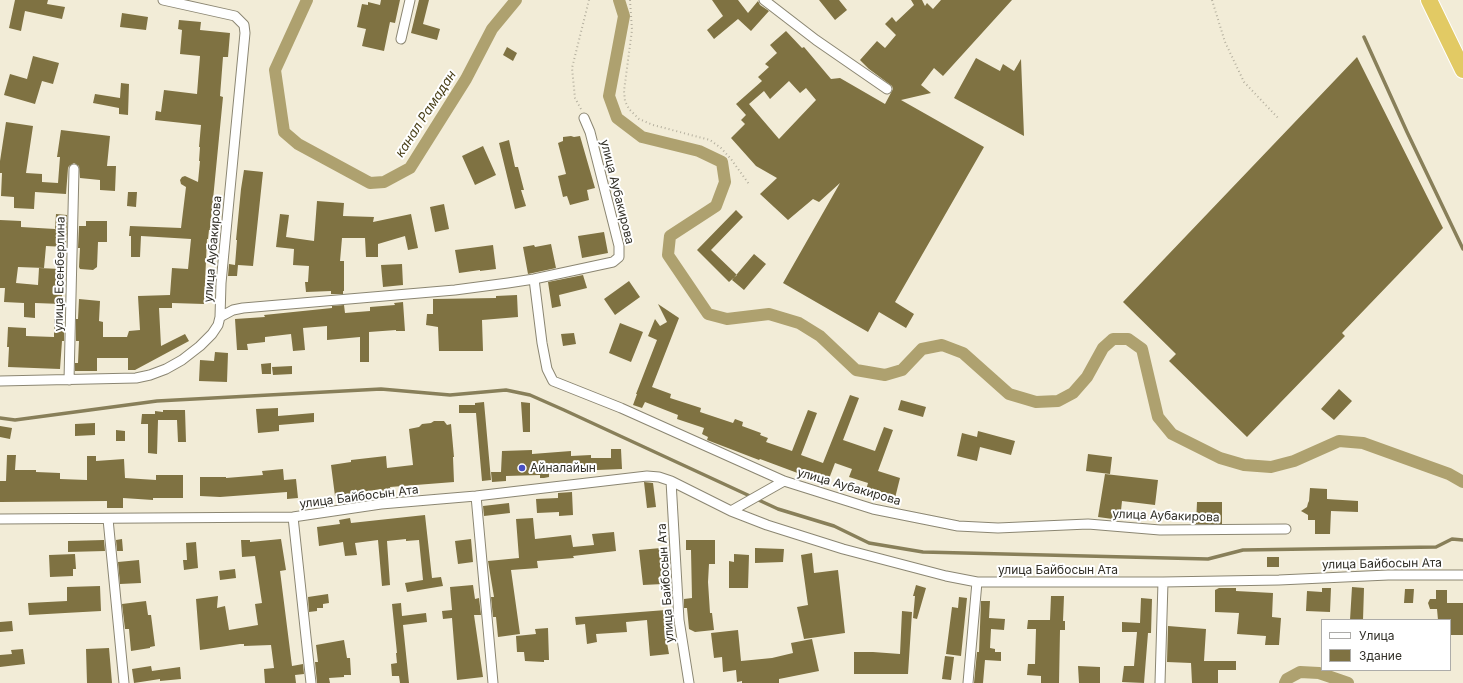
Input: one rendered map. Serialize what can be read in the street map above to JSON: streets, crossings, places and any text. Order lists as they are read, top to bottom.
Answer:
{
  "streets": {
    "street": ["улица Аубакирова", "улица Есенберлина", "улица Байбосын Ата"]
  },
  "water": ["канал Рамадан"],
  "places": ["Айналайын"],
  "legend": ["Улица", "Здание"]
}
